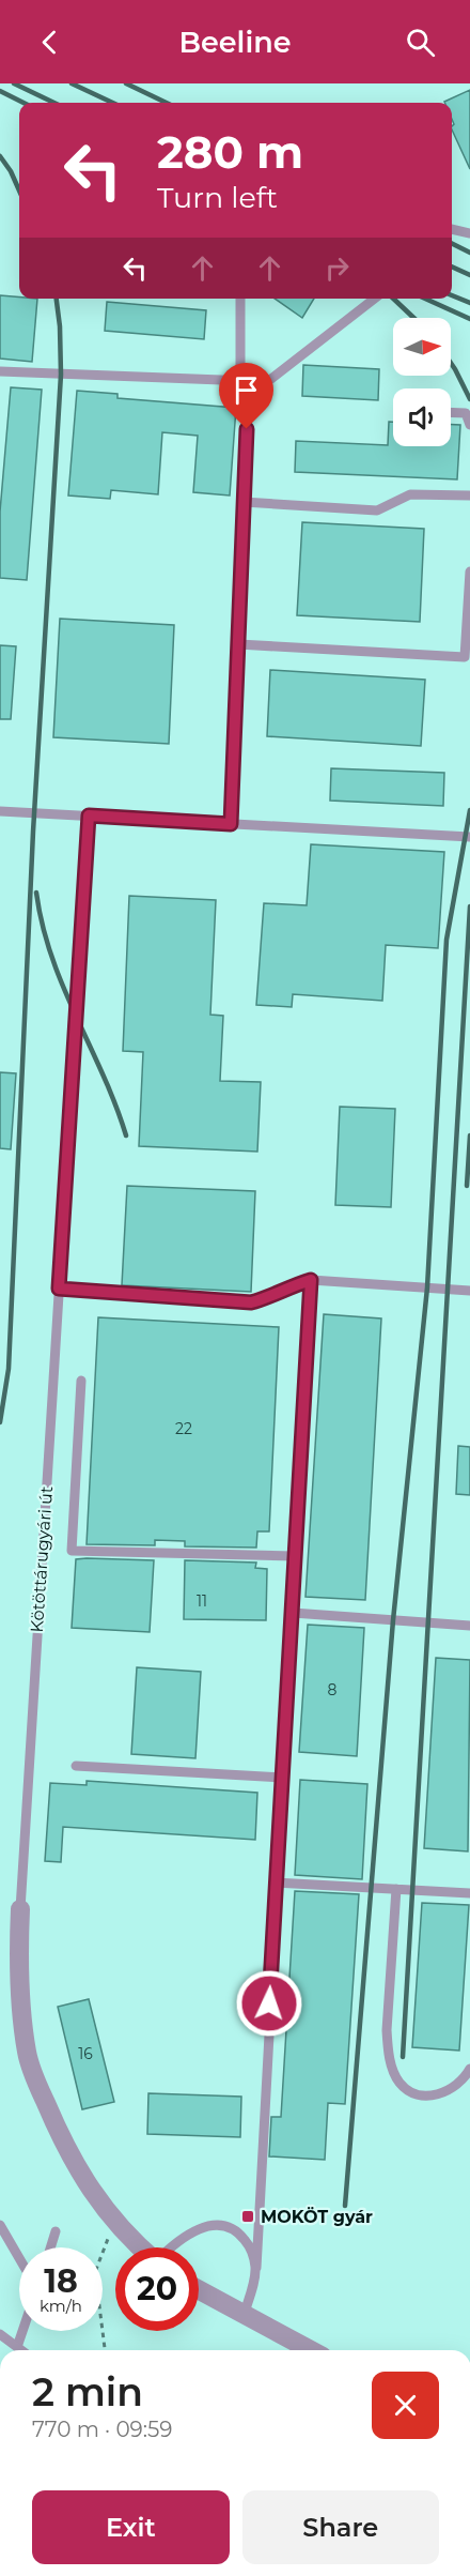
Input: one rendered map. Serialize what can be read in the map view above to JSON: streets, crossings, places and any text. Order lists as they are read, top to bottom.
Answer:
{
  "streets": {
    "street": ["Kötöttárugyári út"]
  },
  "places": {
    "transit": ["MOKÖT gyár"]
  },
  "house_numbers": [
    "22",
    "11",
    "8",
    "16"
  ],
  "north": "right",
  "page": {
    "header": "Beeline",
    "turn": ["280 m", "Turn left"],
    "speed": "18 km/h",
    "limit": "20",
    "heading": ["2 min", "770 m · 09:59"],
    "buttons": ["Exit", "Share"]
  }
}
